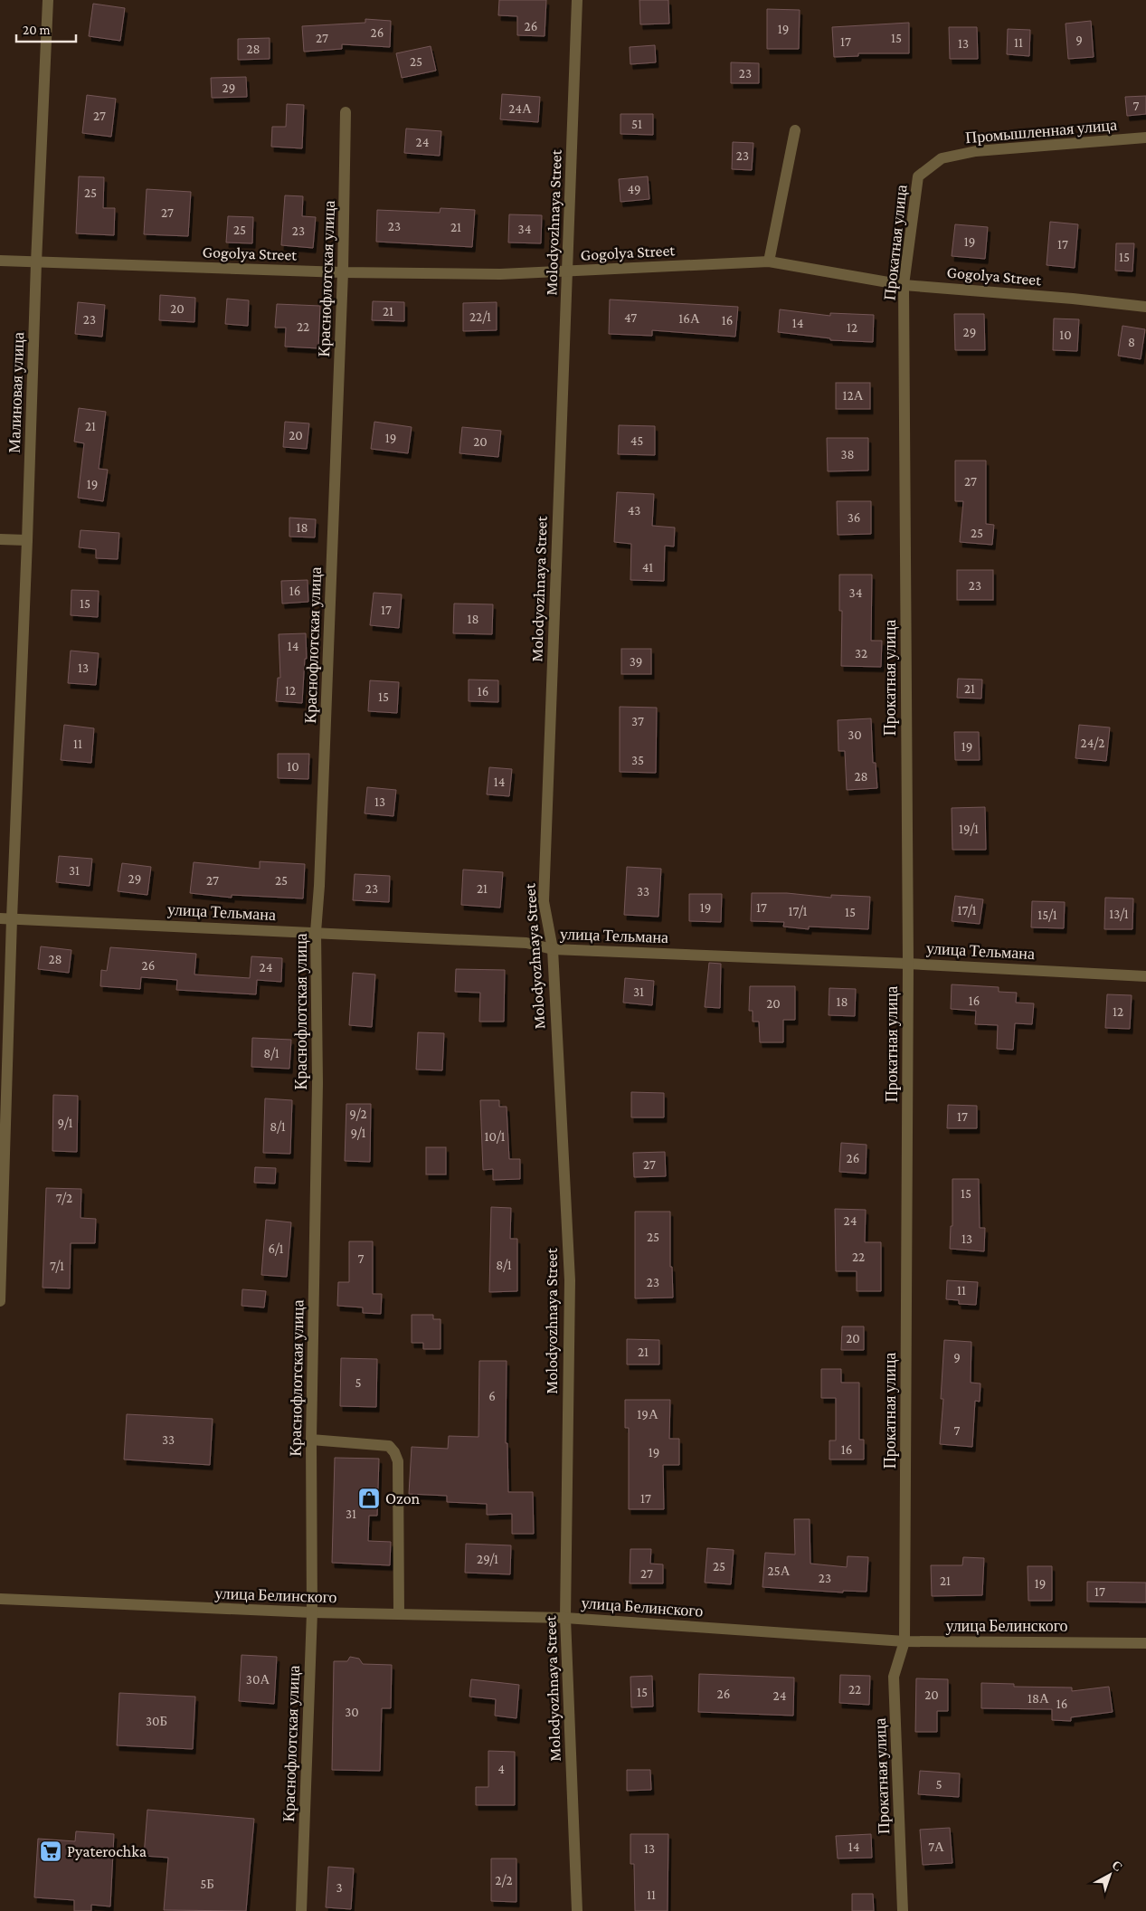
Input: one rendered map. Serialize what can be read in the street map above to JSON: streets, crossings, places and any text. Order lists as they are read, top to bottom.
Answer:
{
  "streets": {
    "street": [
      "Промышленная улица",
      "Molodyozhnaya Street",
      "Прокатная улица",
      "Gogolya Street",
      "Краснофлотская улица",
      "Малиновая улица",
      "улица Тельмана",
      "улица Белинского"
    ]
  },
  "crossings": [
    ["Промышленная улица", "Прокатная улица"],
    ["Molodyozhnaya Street", "Gogolya Street"],
    ["Molodyozhnaya Street", "улица Тельмана"],
    ["Molodyozhnaya Street", "улица Белинского"],
    ["Прокатная улица", "Gogolya Street"],
    ["Прокатная улица", "улица Тельмана"],
    ["Прокатная улица", "улица Белинского"],
    ["Gogolya Street", "Краснофлотская улица"],
    ["Gogolya Street", "Малиновая улица"],
    ["Краснофлотская улица", "улица Тельмана"],
    ["Краснофлотская улица", "улица Белинского"],
    ["Малиновая улица", "улица Тельмана"]
  ],
  "places": {
    "shop": ["Ozon"],
    "supermarket": ["Pyaterochka"]
  },
  "house_numbers": [
    "26",
    "19",
    "26",
    "27",
    "15",
    "9",
    "17",
    "11",
    "13",
    "28",
    "25",
    "23",
    "29",
    "7",
    "24А",
    "27",
    "51",
    "24",
    "23",
    "49",
    "25",
    "27",
    "23",
    "21",
    "34",
    "25",
    "23",
    "19",
    "17",
    "15",
    "20",
    "21",
    "22/1",
    "47",
    "16А",
    "23",
    "16",
    "14",
    "22",
    "12",
    "29",
    "10",
    "8",
    "12А",
    "21",
    "20",
    "19",
    "45",
    "20",
    "38",
    "27",
    "19",
    "43",
    "36",
    "18",
    "25",
    "41",
    "23",
    "16",
    "34",
    "15",
    "17",
    "18",
    "14",
    "32",
    "39",
    "13",
    "21",
    "12",
    "16",
    "15",
    "37",
    "30",
    "24/2",
    "11",
    "19",
    "35",
    "10",
    "28",
    "14",
    "13",
    "19/1",
    "31",
    "29",
    "27",
    "25",
    "23",
    "21",
    "33",
    "19",
    "17",
    "17/1",
    "17/1",
    "15",
    "13/1",
    "15/1",
    "28",
    "26",
    "24",
    "31",
    "16",
    "18",
    "20",
    "12",
    "8/1",
    "9/2",
    "17",
    "9/1",
    "8/1",
    "9/1",
    "10/1",
    "26",
    "27",
    "15",
    "7/2",
    "24",
    "25",
    "13",
    "6/1",
    "22",
    "7",
    "8/1",
    "7/1",
    "23",
    "11",
    "20",
    "21",
    "9",
    "5",
    "6",
    "19А",
    "7",
    "33",
    "16",
    "19",
    "17",
    "31",
    "29/1",
    "25",
    "25А",
    "27",
    "23",
    "21",
    "19",
    "17",
    "30А",
    "22",
    "15",
    "26",
    "20",
    "24",
    "18А",
    "16",
    "30",
    "30Б",
    "4",
    "5",
    "14",
    "7А",
    "13",
    "2/2",
    "5Б",
    "3",
    "11"
  ],
  "scale_bar": "20 m",
  "north": "top right"
}
